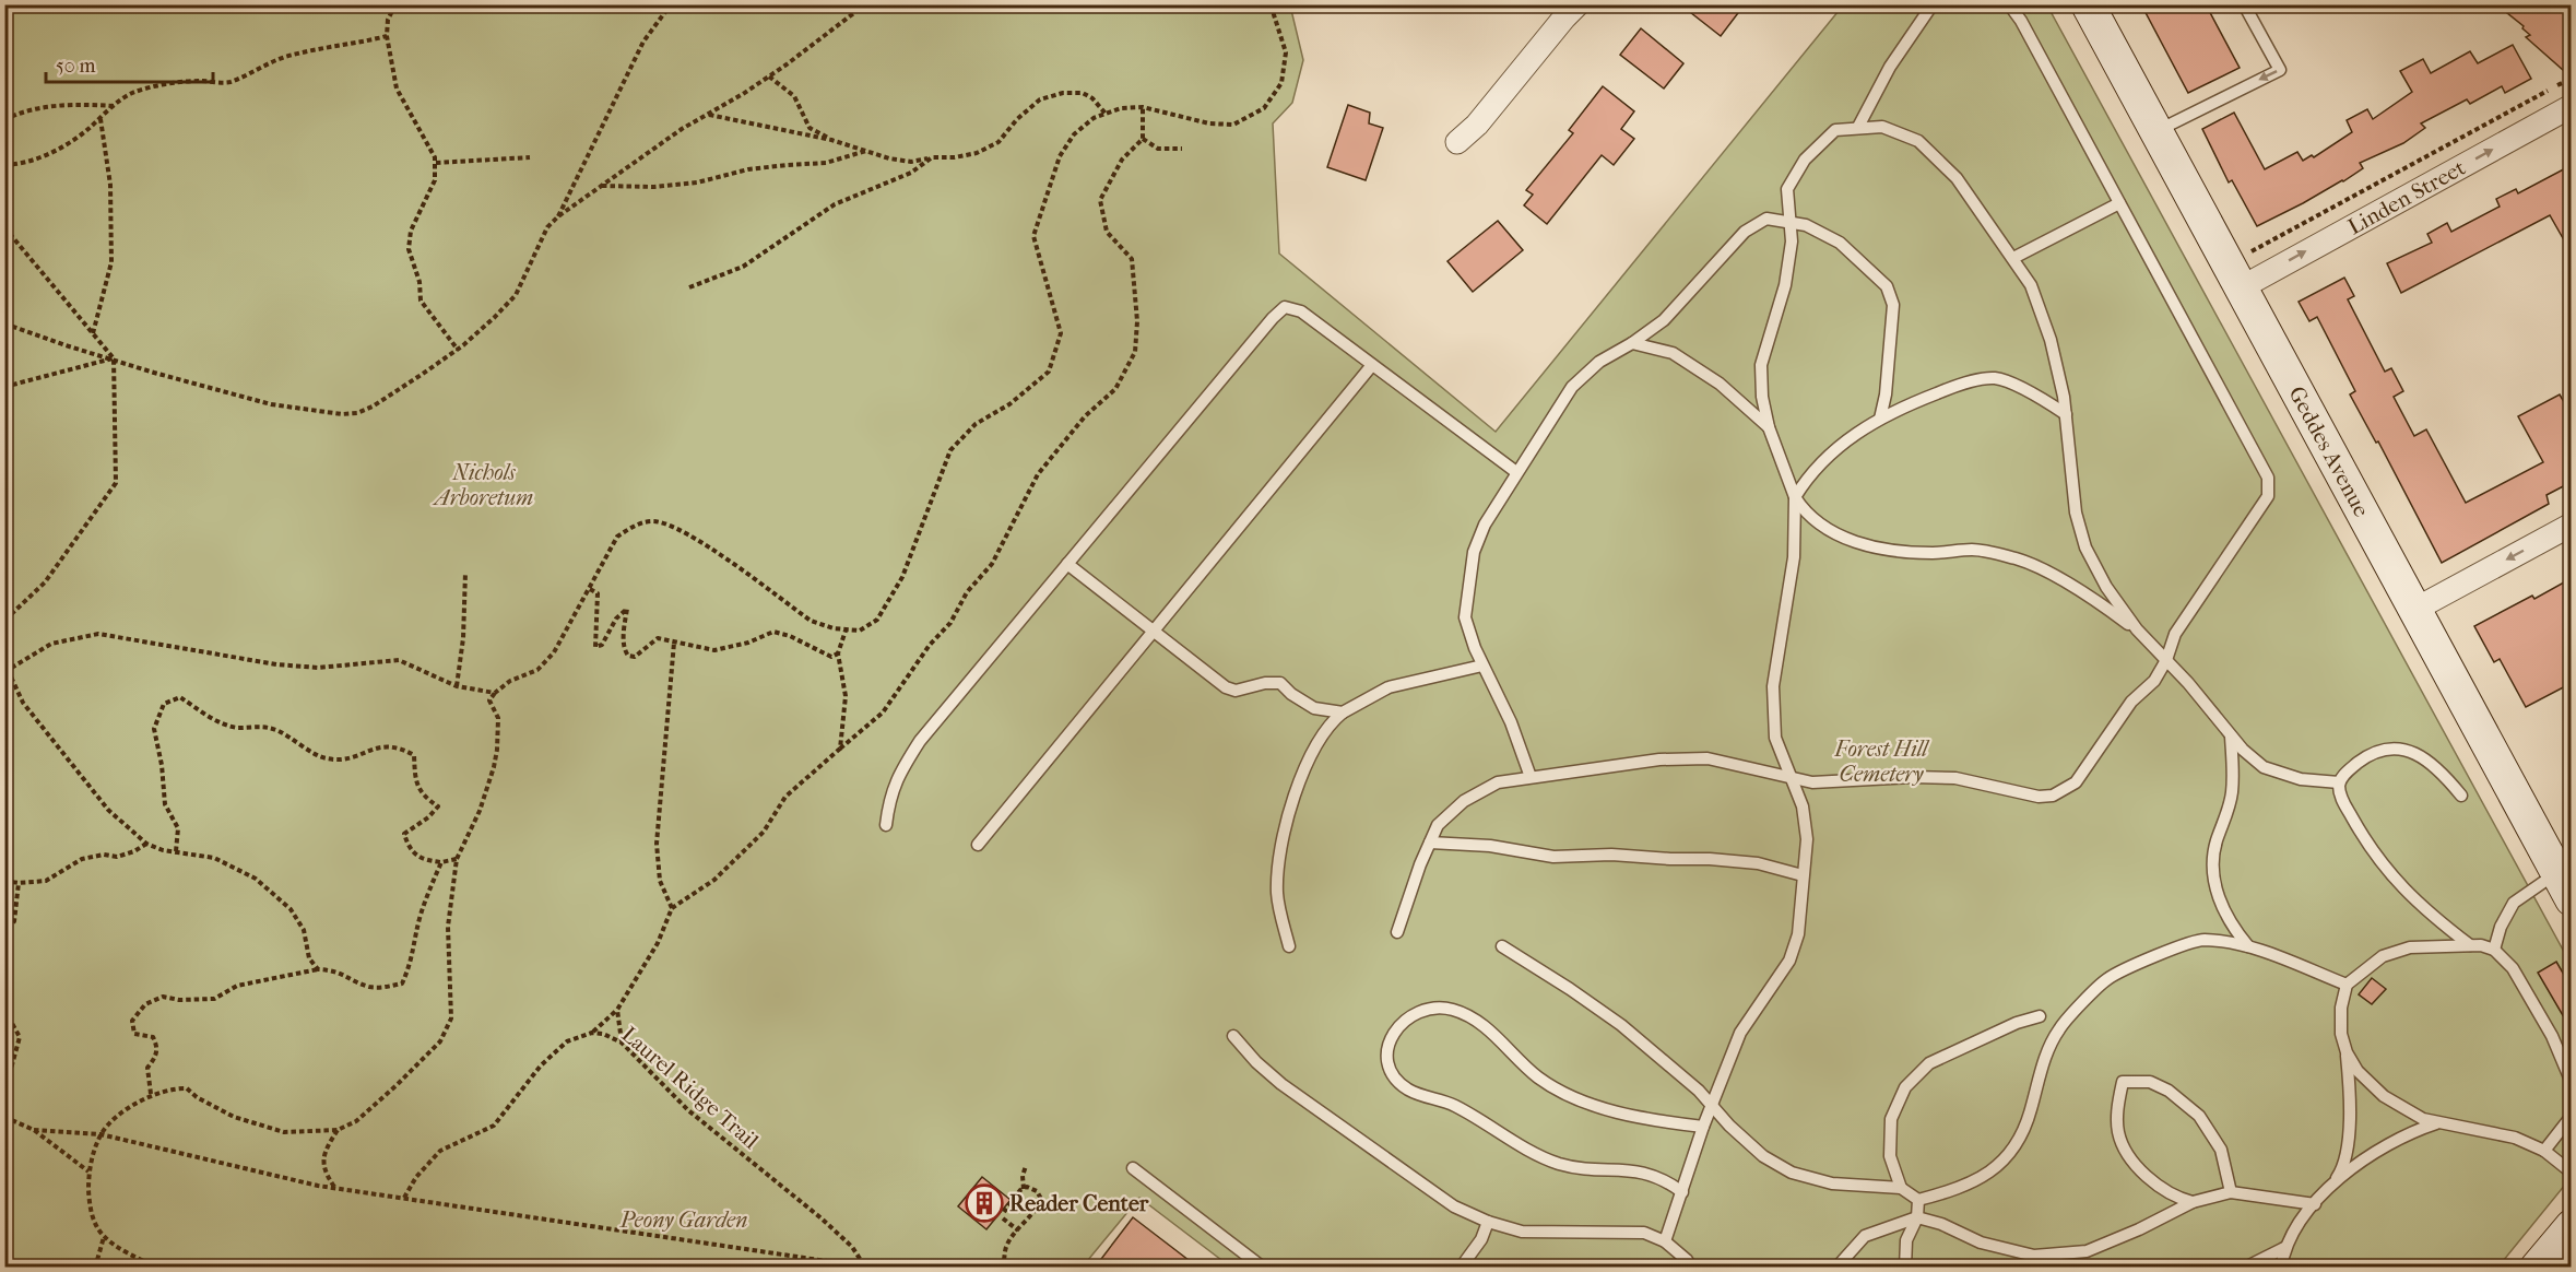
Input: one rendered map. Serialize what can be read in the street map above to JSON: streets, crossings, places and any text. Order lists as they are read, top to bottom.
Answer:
{
  "streets": {
    "main road": ["Geddes Avenue"],
    "street": ["Linden Street"],
    "path": ["Laurel Ridge Trail"]
  },
  "crossings": [
    ["Linden Street", "Geddes Avenue"]
  ],
  "one_way": ["Linden Street"],
  "parks": ["Nichols Arboretum", "Forest Hill Cemetery", "Peony Garden"],
  "places": {
    "building": ["Reader Center"]
  },
  "scale_bar": "50 m"
}
